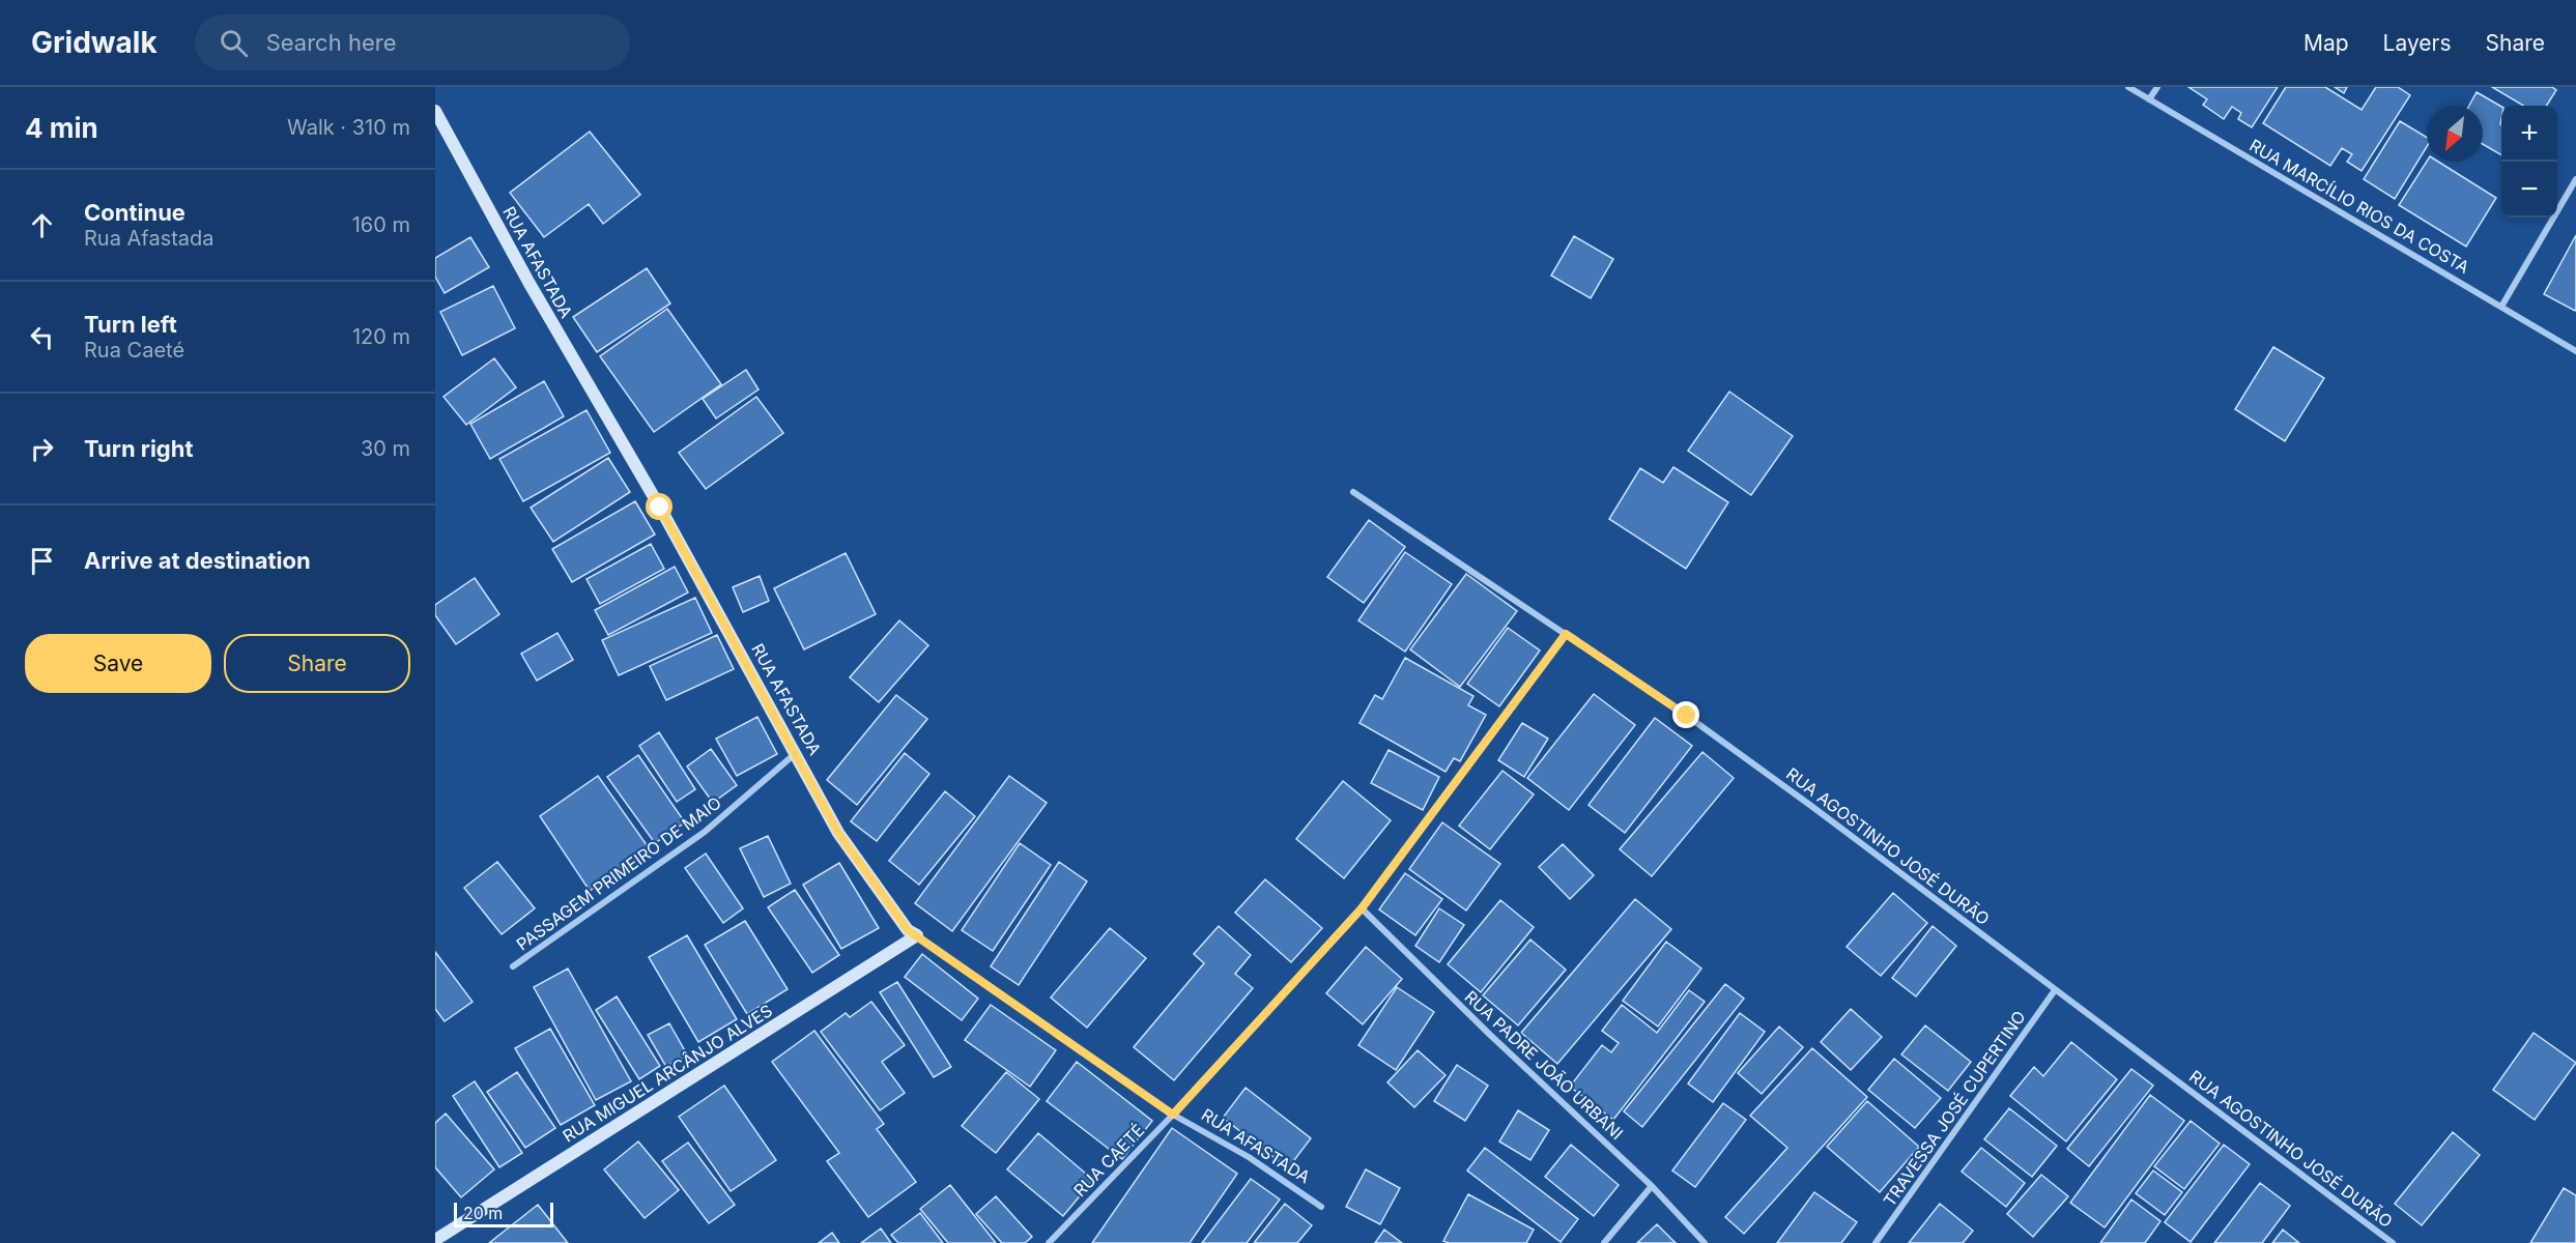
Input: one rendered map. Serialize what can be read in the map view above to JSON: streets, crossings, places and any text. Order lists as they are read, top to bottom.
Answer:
{
  "streets": {
    "street": [
      "RUA MARCÍLIO RIOS DA COSTA",
      "RUA AFASTADA",
      "RUA AGOSTINHO JOSÉ DURÃO",
      "PASSAGEM PRIMEIRO DE MAIO",
      "RUA PADRE JOÃO URBANI",
      "RUA MIGUEL ARCÂNJO ALVES",
      "TRAVESSA JOSÉ CUPERTINO",
      "RUA CAETÉ"
    ]
  },
  "crossings": [
    ["RUA AFASTADA", "PASSAGEM PRIMEIRO DE MAIO"],
    ["RUA AFASTADA", "RUA MIGUEL ARCÂNJO ALVES"],
    ["RUA AFASTADA", "RUA CAETÉ"],
    ["RUA AGOSTINHO JOSÉ DURÃO", "TRAVESSA JOSÉ CUPERTINO"],
    ["RUA AGOSTINHO JOSÉ DURÃO", "RUA CAETÉ"],
    ["RUA PADRE JOÃO URBANI", "RUA CAETÉ"]
  ],
  "scale_bar": "20 m",
  "north": "bottom left",
  "page": {
    "header": "Gridwalk",
    "search": "Search here",
    "nav": ["Map", "Layers", "Share"],
    "heading": ["4 min", "Walk · 310 m"],
    "map_buttons": ["+", "−"],
    "list": [
      ["Continue", "Rua Afastada", "160 m"],
      ["Turn left", "Rua Caeté", "120 m"],
      ["Turn right", "30 m"],
      "Arrive at destination"
    ],
    "buttons": ["Save", "Share"],
    "scale": "20 m"
  }
}
